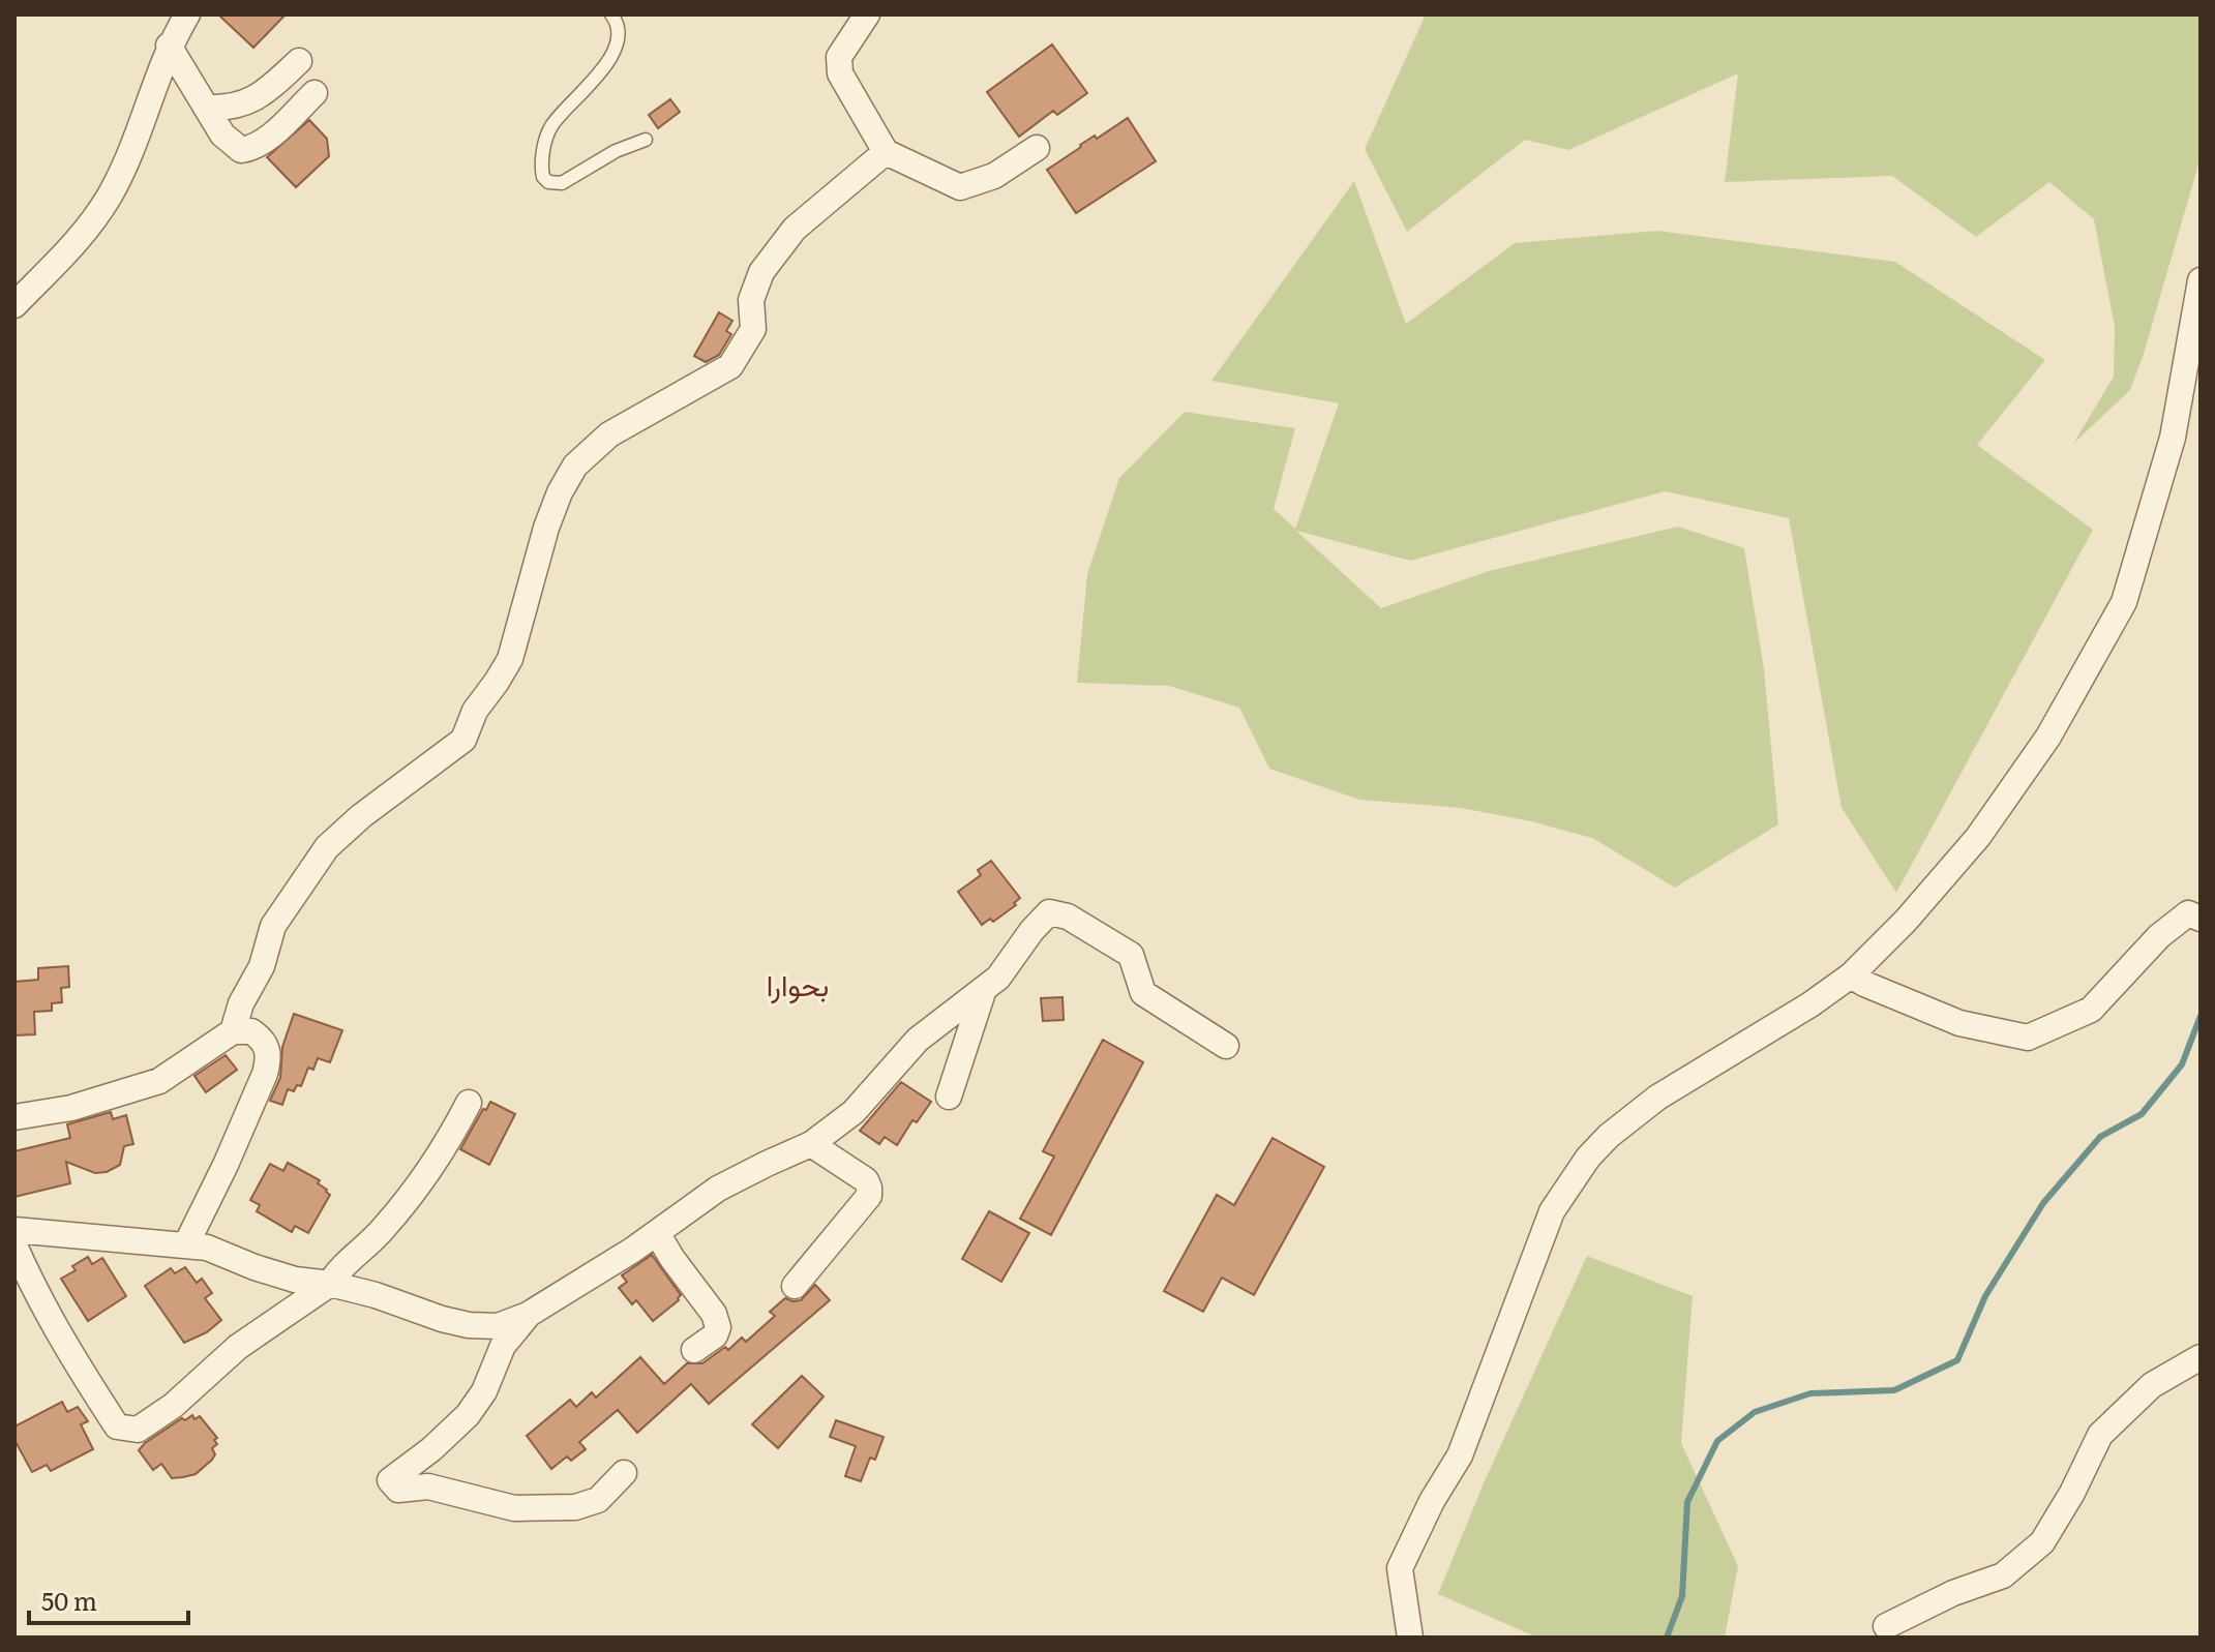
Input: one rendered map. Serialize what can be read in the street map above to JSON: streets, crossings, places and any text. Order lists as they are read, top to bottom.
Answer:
{
  "districts": ["بحوارا"],
  "scale_bar": "50 m"
}
